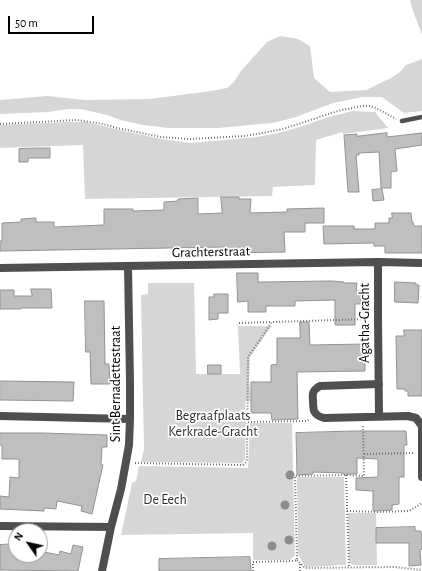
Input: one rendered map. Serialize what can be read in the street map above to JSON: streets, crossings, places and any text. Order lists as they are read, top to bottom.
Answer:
{
  "streets": {
    "street": ["Grachterstraat", "Agatha-Gracht", "Sint Bernadettestraat"]
  },
  "crossings": [
    ["Grachterstraat", "Agatha-Gracht"],
    ["Grachterstraat", "Sint Bernadettestraat"]
  ],
  "parks": ["Begraafplaats Kerkrade-Gracht", "De Eech"],
  "scale_bar": "50 m",
  "north": "top left"
}
